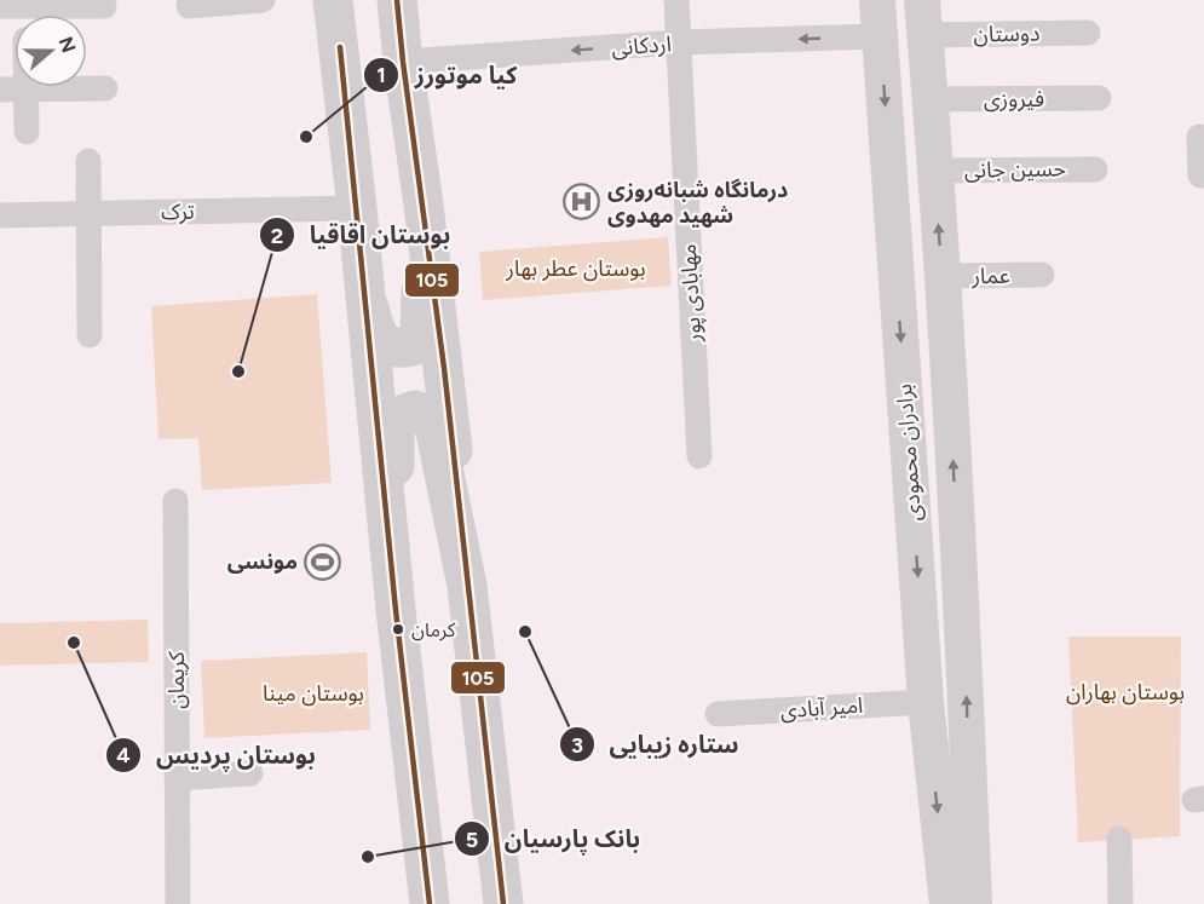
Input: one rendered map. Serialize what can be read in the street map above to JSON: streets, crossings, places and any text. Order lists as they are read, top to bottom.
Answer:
{
  "streets": {
    "main road": ["برادران محمودی"],
    "street": [
      "دوستان",
      "اردکانی",
      "فیروزی",
      "حسین جانی",
      "ترک",
      "عمار",
      "مهابادی پور",
      "کریمان",
      "امیر آبادی"
    ]
  },
  "crossings": [
    ["دوستان", "برادران محمودی"],
    ["اردکانی", "مهابادی پور"],
    ["اردکانی", "برادران محمودی"],
    ["فیروزی", "برادران محمودی"],
    ["حسین جانی", "برادران محمودی"],
    ["عمار", "برادران محمودی"],
    ["برادران محمودی", "امیر آبادی"]
  ],
  "one_way": ["اردکانی"],
  "parks": ["بوستان عطر بهار", "بوستان بهاران", "بوستان مینا"],
  "places": {
    "other": [
      "کیا موتورز",
      "بوستان اقاقیا",
      "کرمان",
      "ستاره زیبایی",
      "بوستان پردیس",
      "بانک پارسیان"
    ],
    "hospital": ["درمانگاه شبانه‌روزی شهید مهدوی"],
    "sports": ["مونسی"]
  },
  "lines": ["transit line 105"],
  "north": "right"
}
